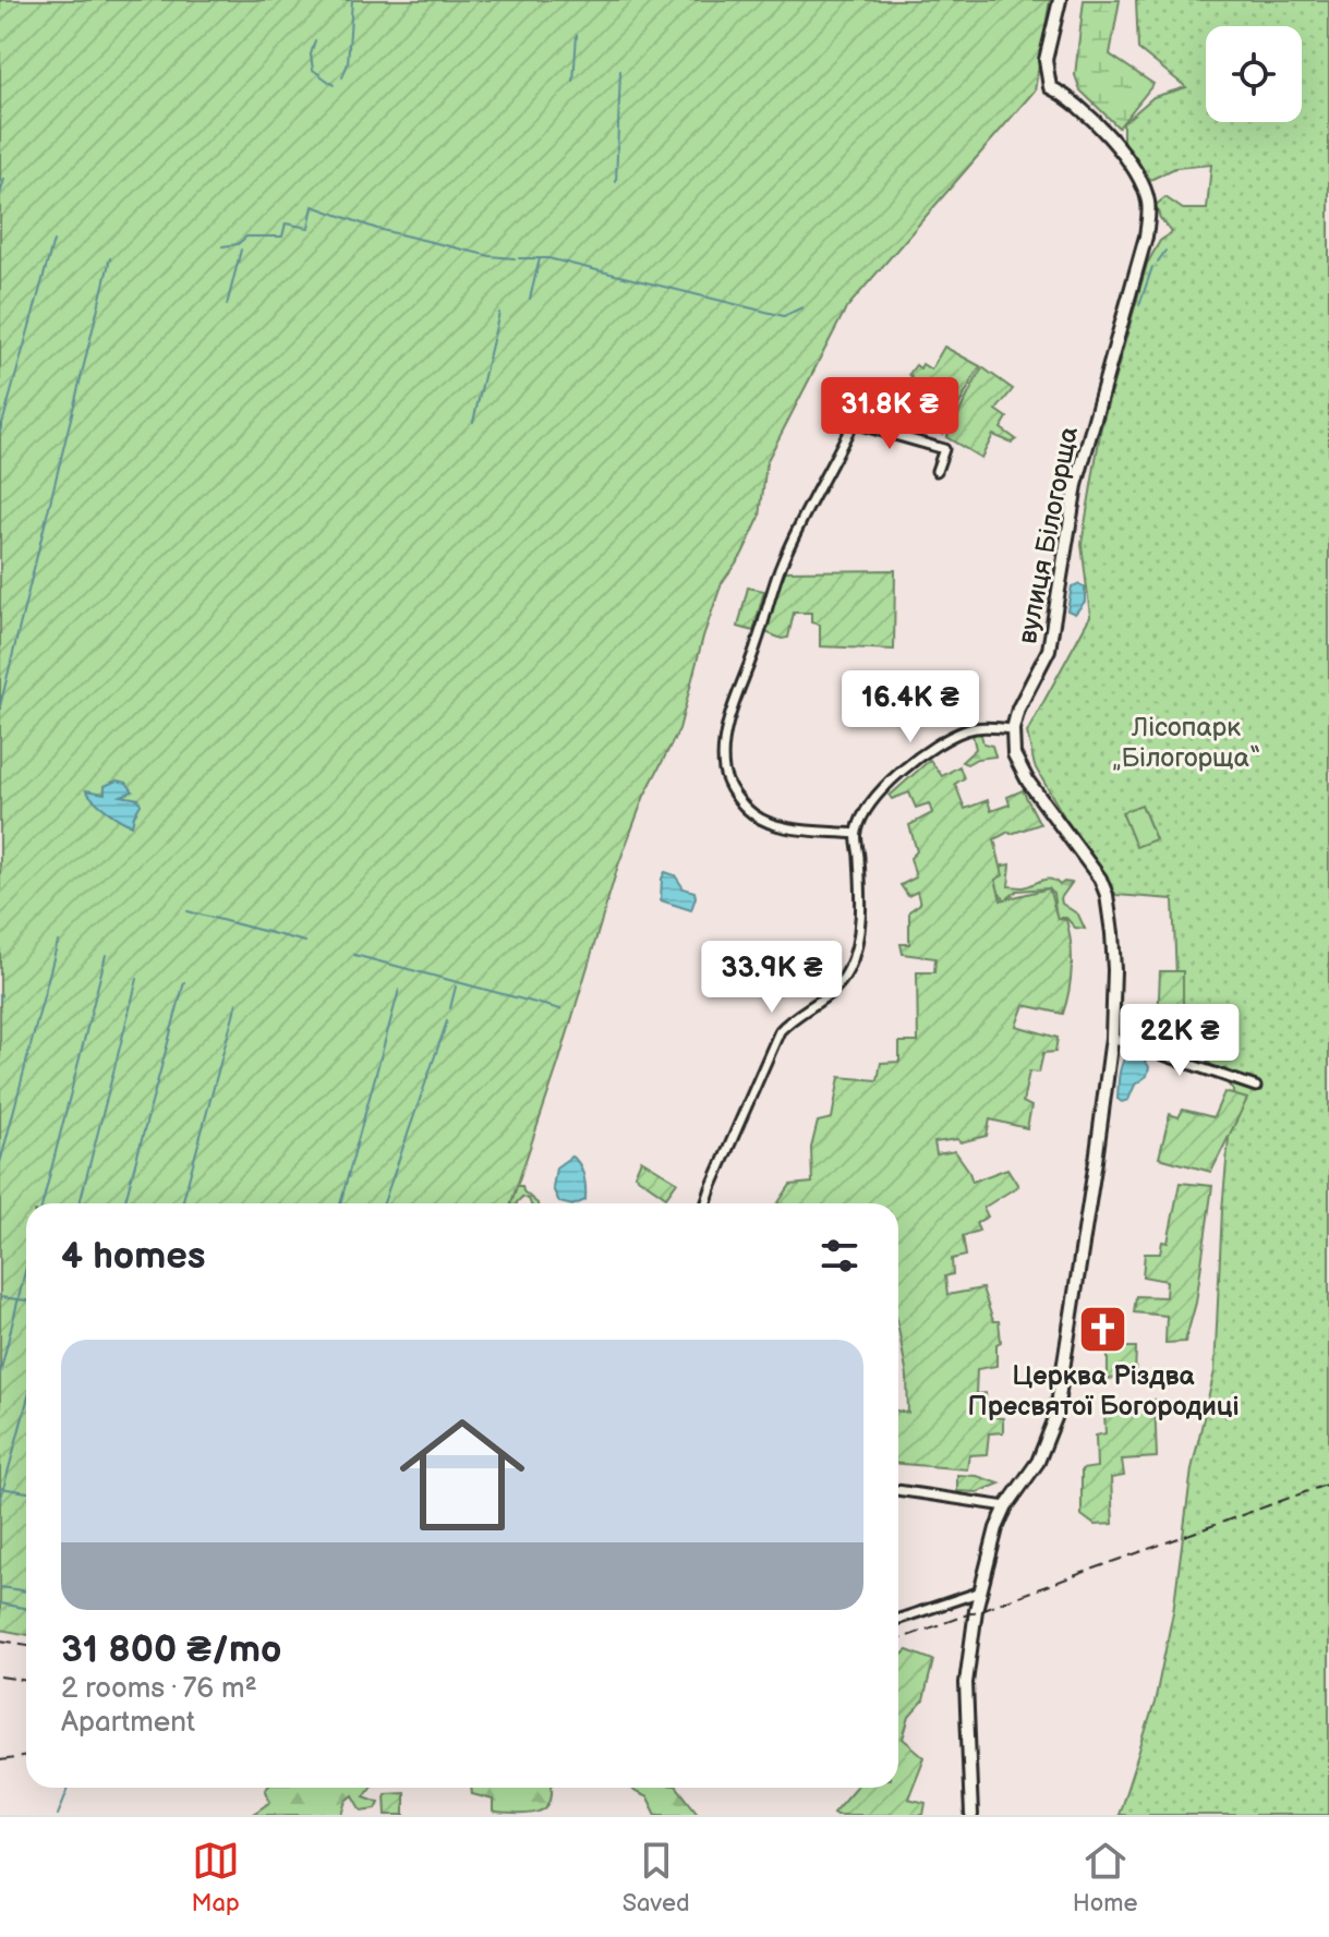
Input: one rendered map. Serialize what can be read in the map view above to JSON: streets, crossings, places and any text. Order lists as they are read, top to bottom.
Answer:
{
  "streets": {
    "street": ["вулиця Білогорща"]
  },
  "parks": ["Лісопарк „Білогорща“"],
  "places": {
    "church": ["Церква Різдва Пресвятої Богородиці"]
  },
  "page": {
    "price": [
      "31.8K ₴",
      "16.4K ₴",
      "33.9K ₴",
      "22K ₴"
    ],
    "heading": "4 homes",
    "list": [
      {
        "name": "31 800 ₴/mo",
        "note": "2 rooms · 76 m² · Apartment"
      }
    ],
    "tabs": ["Map", "Saved", "Home"]
  }
}
